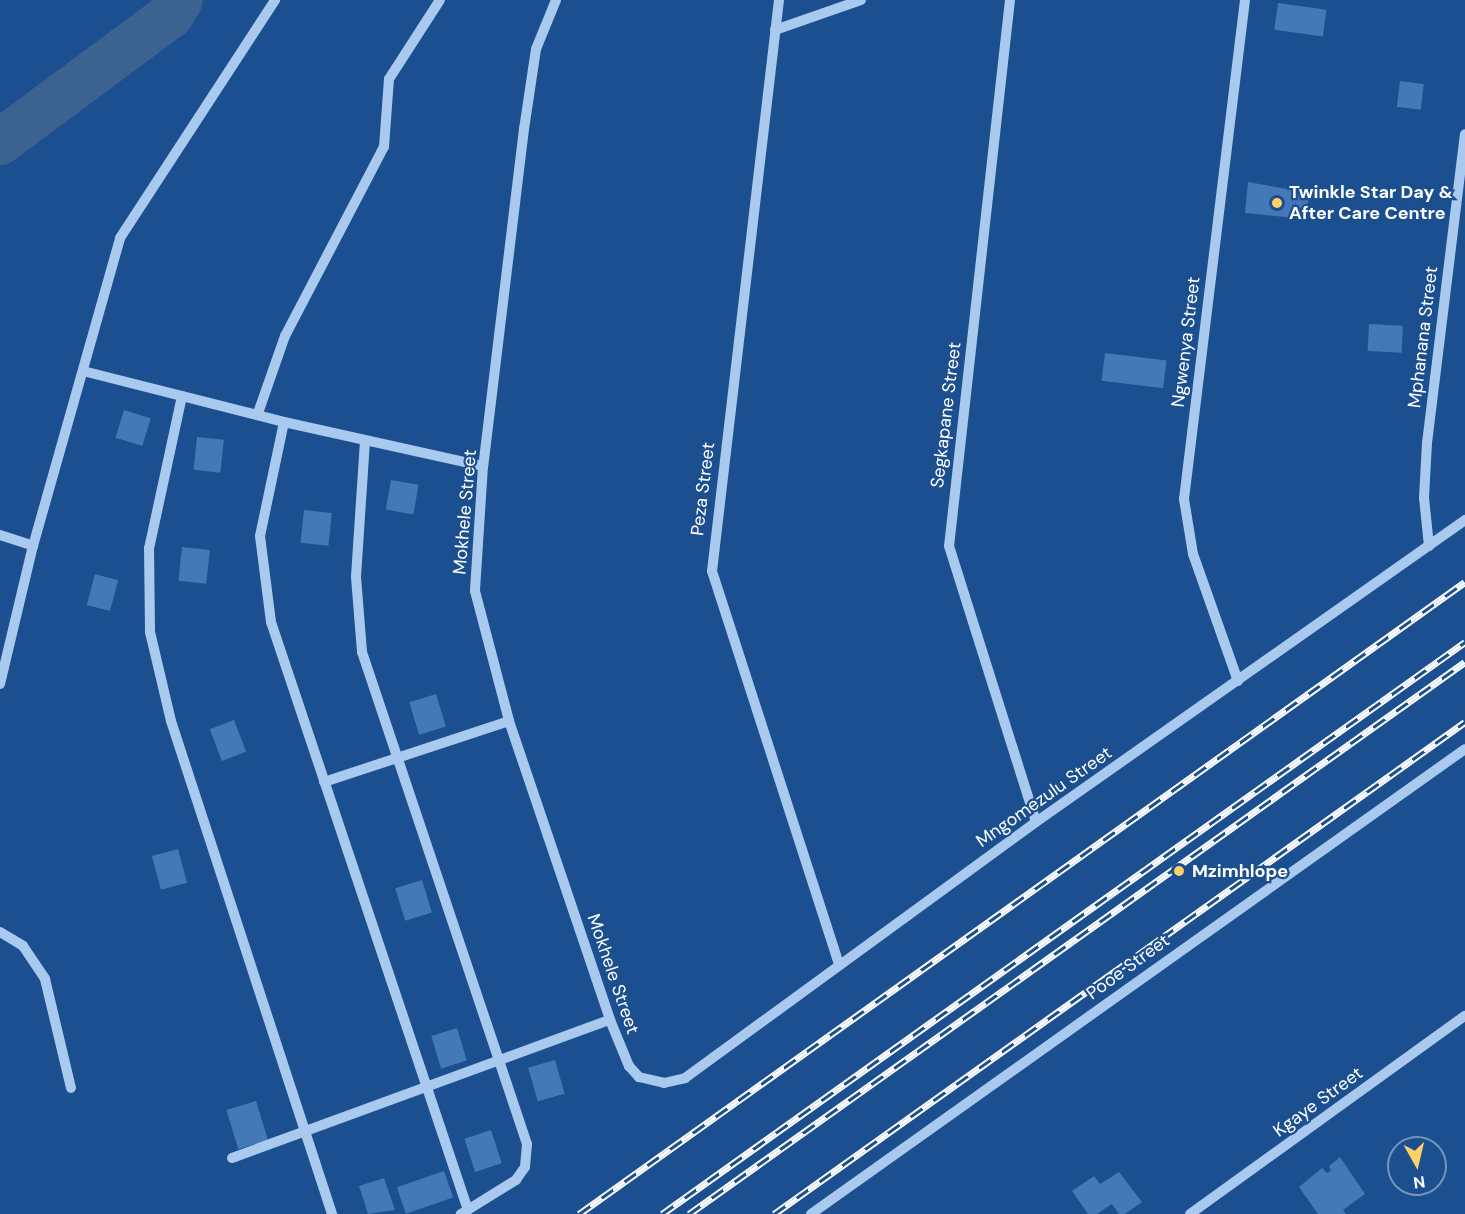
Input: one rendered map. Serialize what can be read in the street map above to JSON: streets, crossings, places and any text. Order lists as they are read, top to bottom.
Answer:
{
  "streets": {
    "street": [
      "Mphanana Street",
      "Ngwenya Street",
      "Segkapane Street",
      "Peza Street",
      "Mokhele Street",
      "Mngomezulu Street",
      "Pooe Street",
      "Kgaye Street"
    ]
  },
  "crossings": [
    ["Mphanana Street", "Mngomezulu Street"],
    ["Ngwenya Street", "Mngomezulu Street"],
    ["Segkapane Street", "Mngomezulu Street"],
    ["Peza Street", "Mngomezulu Street"],
    ["Mokhele Street", "Mngomezulu Street"]
  ],
  "places": ["Twinkle Star Day & After Care Centre", "Mzimhlope"],
  "north": "bottom"
}
